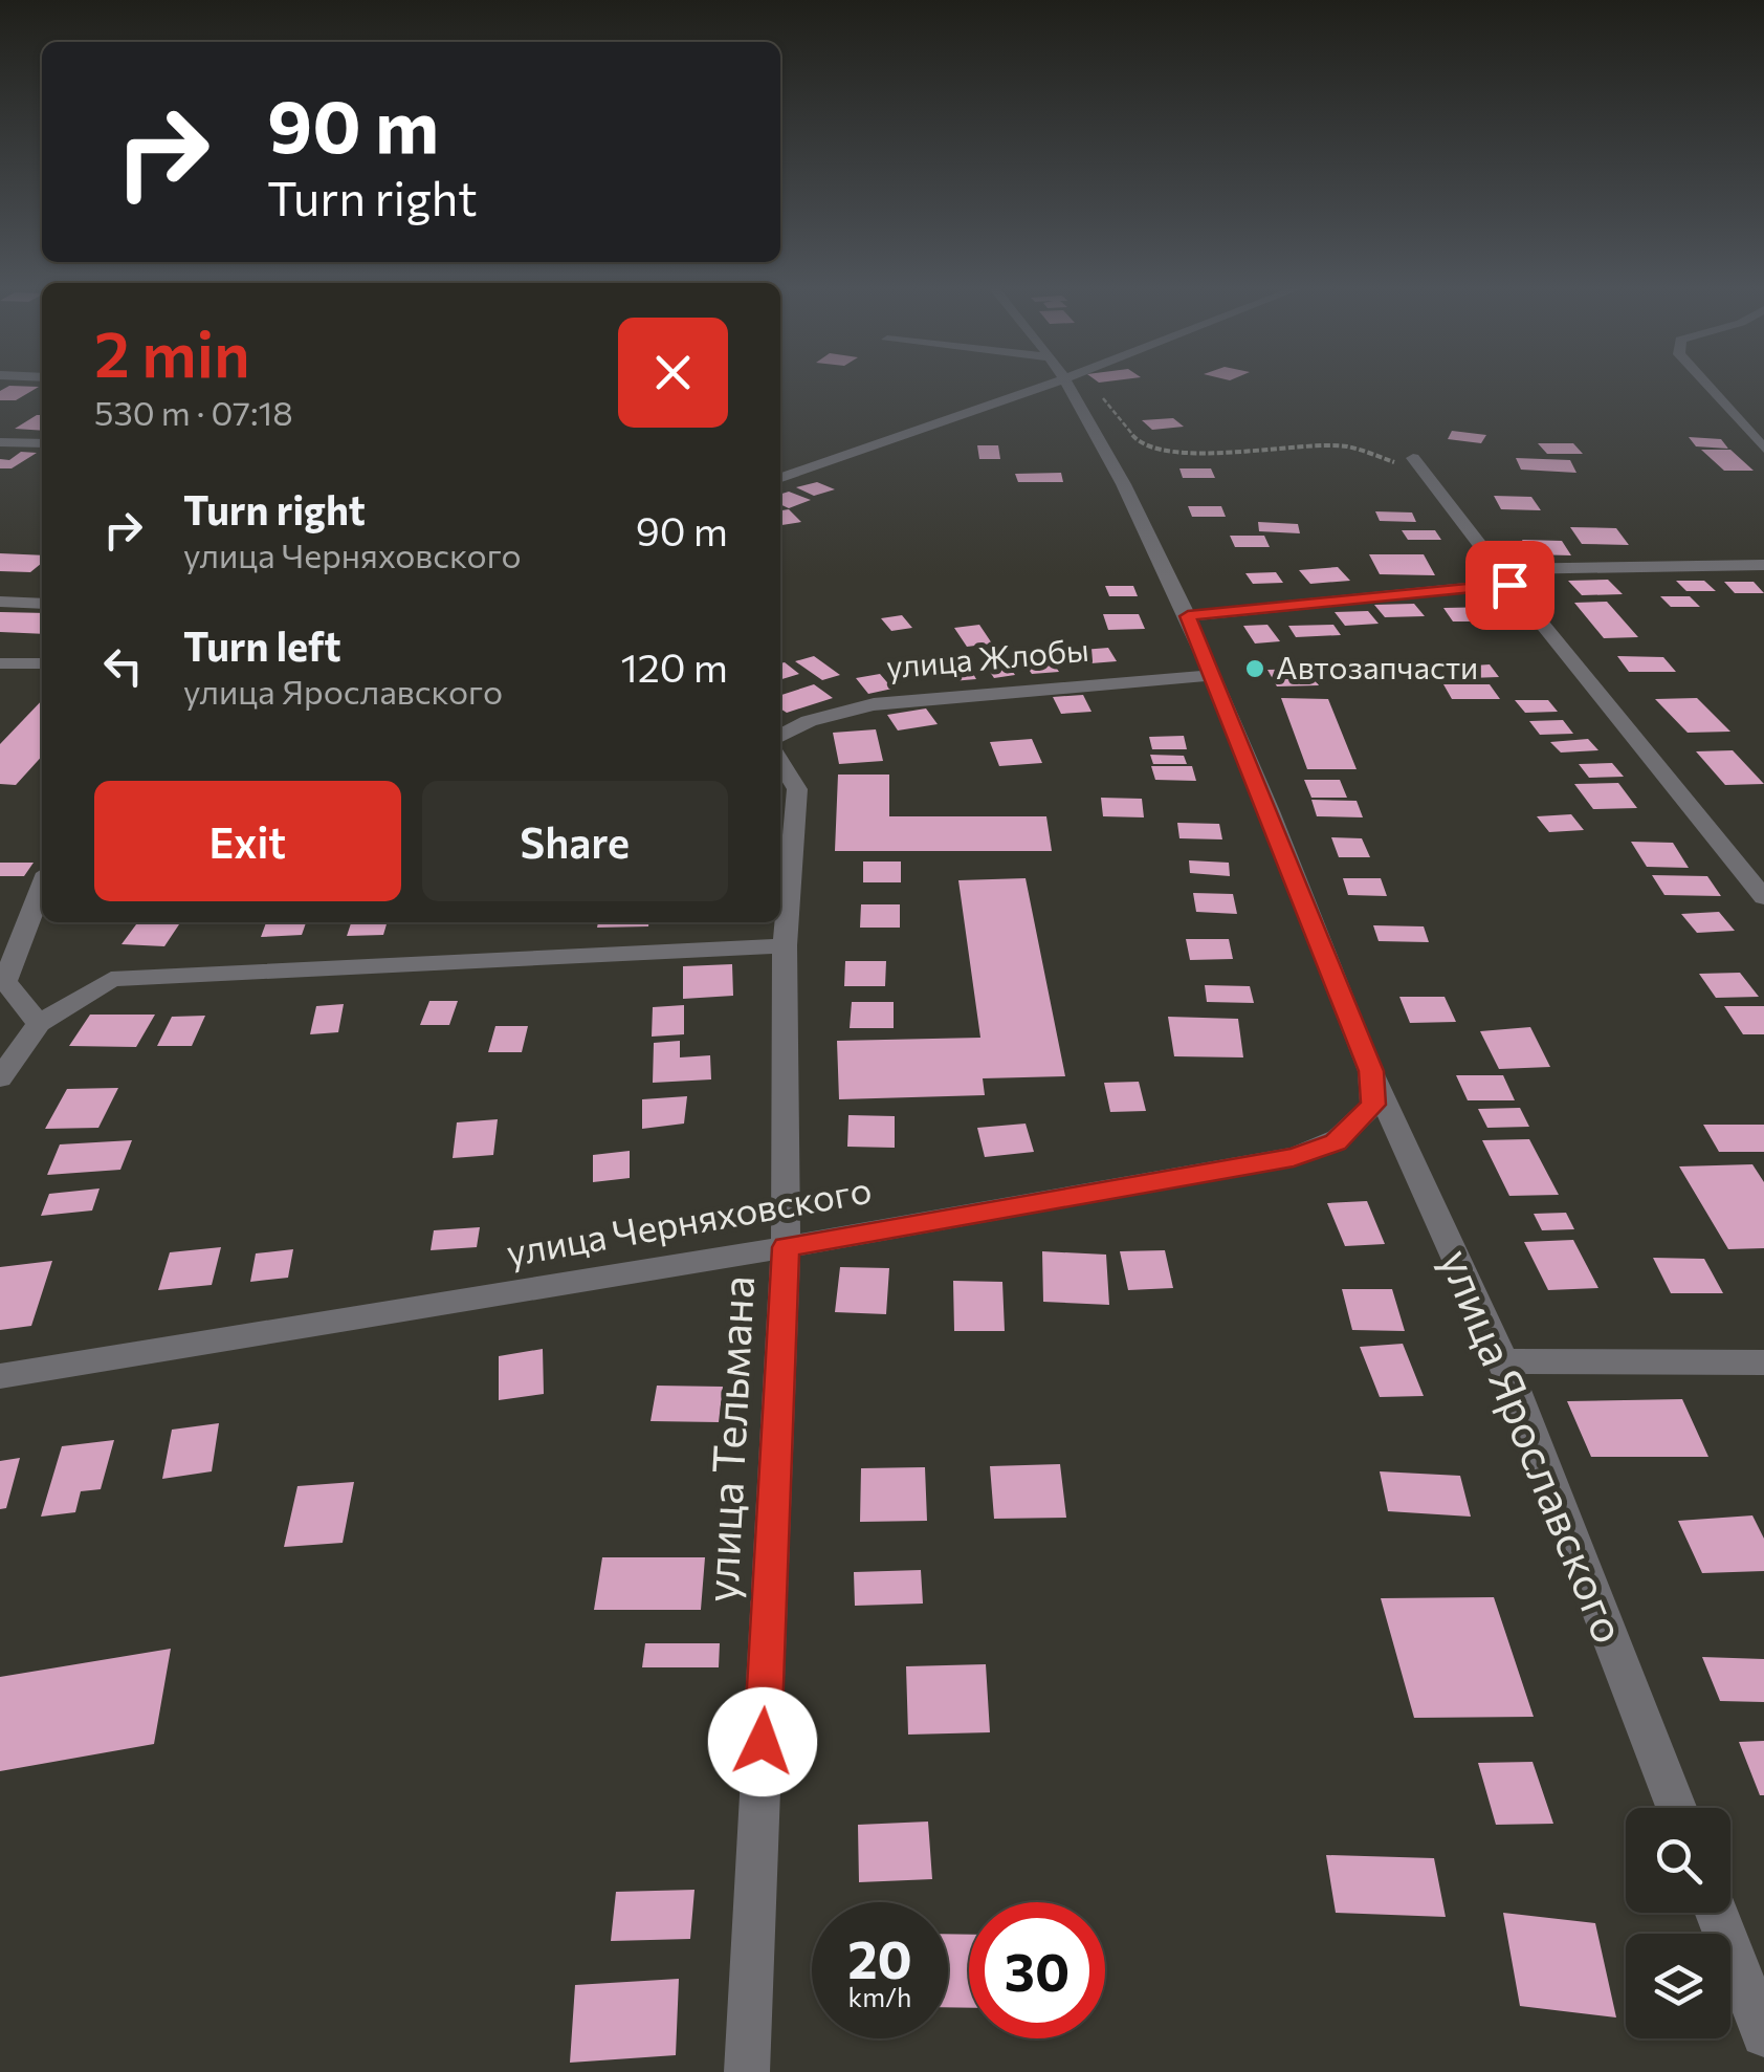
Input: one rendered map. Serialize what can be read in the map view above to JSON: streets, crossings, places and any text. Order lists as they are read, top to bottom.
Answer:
{
  "streets": {
    "street": [
      "улица Жлобы",
      "улица Черняховского",
      "улица Тельмана",
      "улица Ярославского"
    ]
  },
  "crossings": [
    ["улица Жлобы", "улица Ярославского"],
    ["улица Черняховского", "улица Тельмана"],
    ["улица Черняховского", "улица Ярославского"]
  ],
  "places": ["Автозапчасти"],
  "page": {
    "turn": ["90 m", "Turn right"],
    "heading": ["2 min", "530 m · 07:18"],
    "list": [
      {
        "name": "Turn right",
        "note": "улица Черняховского",
        "value": "90 m"
      },
      {
        "name": "Turn left",
        "note": "улица Ярославского",
        "value": "120 m"
      }
    ],
    "buttons": ["Exit", "Share"],
    "speed": "20 km/h",
    "limit": "30"
  }
}
